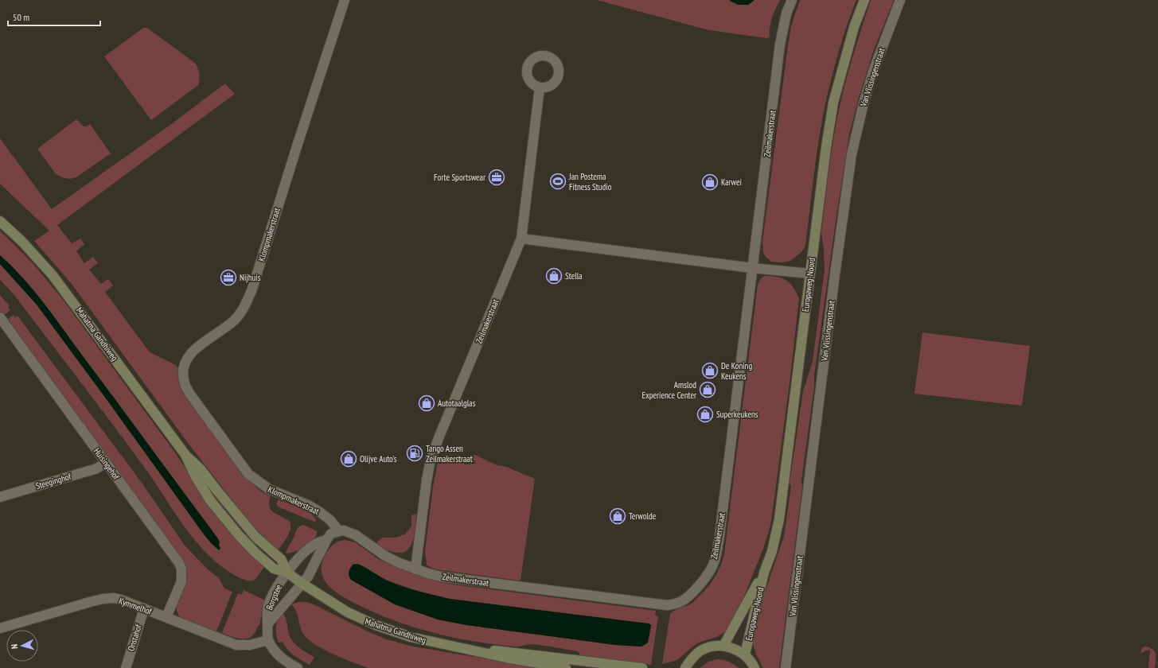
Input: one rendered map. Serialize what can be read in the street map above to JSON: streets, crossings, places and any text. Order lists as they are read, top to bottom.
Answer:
{
  "streets": {
    "street": [
      "Van Vlissingenstraat",
      "Zeilmakerstraat",
      "Klompmakerstraat",
      "Europaweg-Noord",
      "Mahatma Gandhiweg",
      "Huisingehof",
      "Steeginghof",
      "Borgstee",
      "Kymmelhof",
      "Onstahof"
    ]
  },
  "crossings": [
    ["Zeilmakerstraat", "Klompmakerstraat"],
    ["Mahatma Gandhiweg", "Borgstee"],
    ["Huisingehof", "Steeginghof"],
    ["Huisingehof", "Kymmelhof"],
    ["Borgstee", "Kymmelhof"],
    ["Kymmelhof", "Onstahof"]
  ],
  "places": {
    "office": ["Forte Sportswear", "Nijhuis"],
    "sports": ["Jan Postema Fitness Studio"],
    "shop": [
      "Karwei",
      "Stella",
      "De Koning Keukens",
      "Amslod Experience Center",
      "Autotaalglas",
      "Superkeukens",
      "Olijve Auto's",
      "Terwolde"
    ],
    "fuel station": ["Tango Assen Zeilmakerstraat"]
  },
  "scale_bar": "50 m",
  "north": "left"
}
